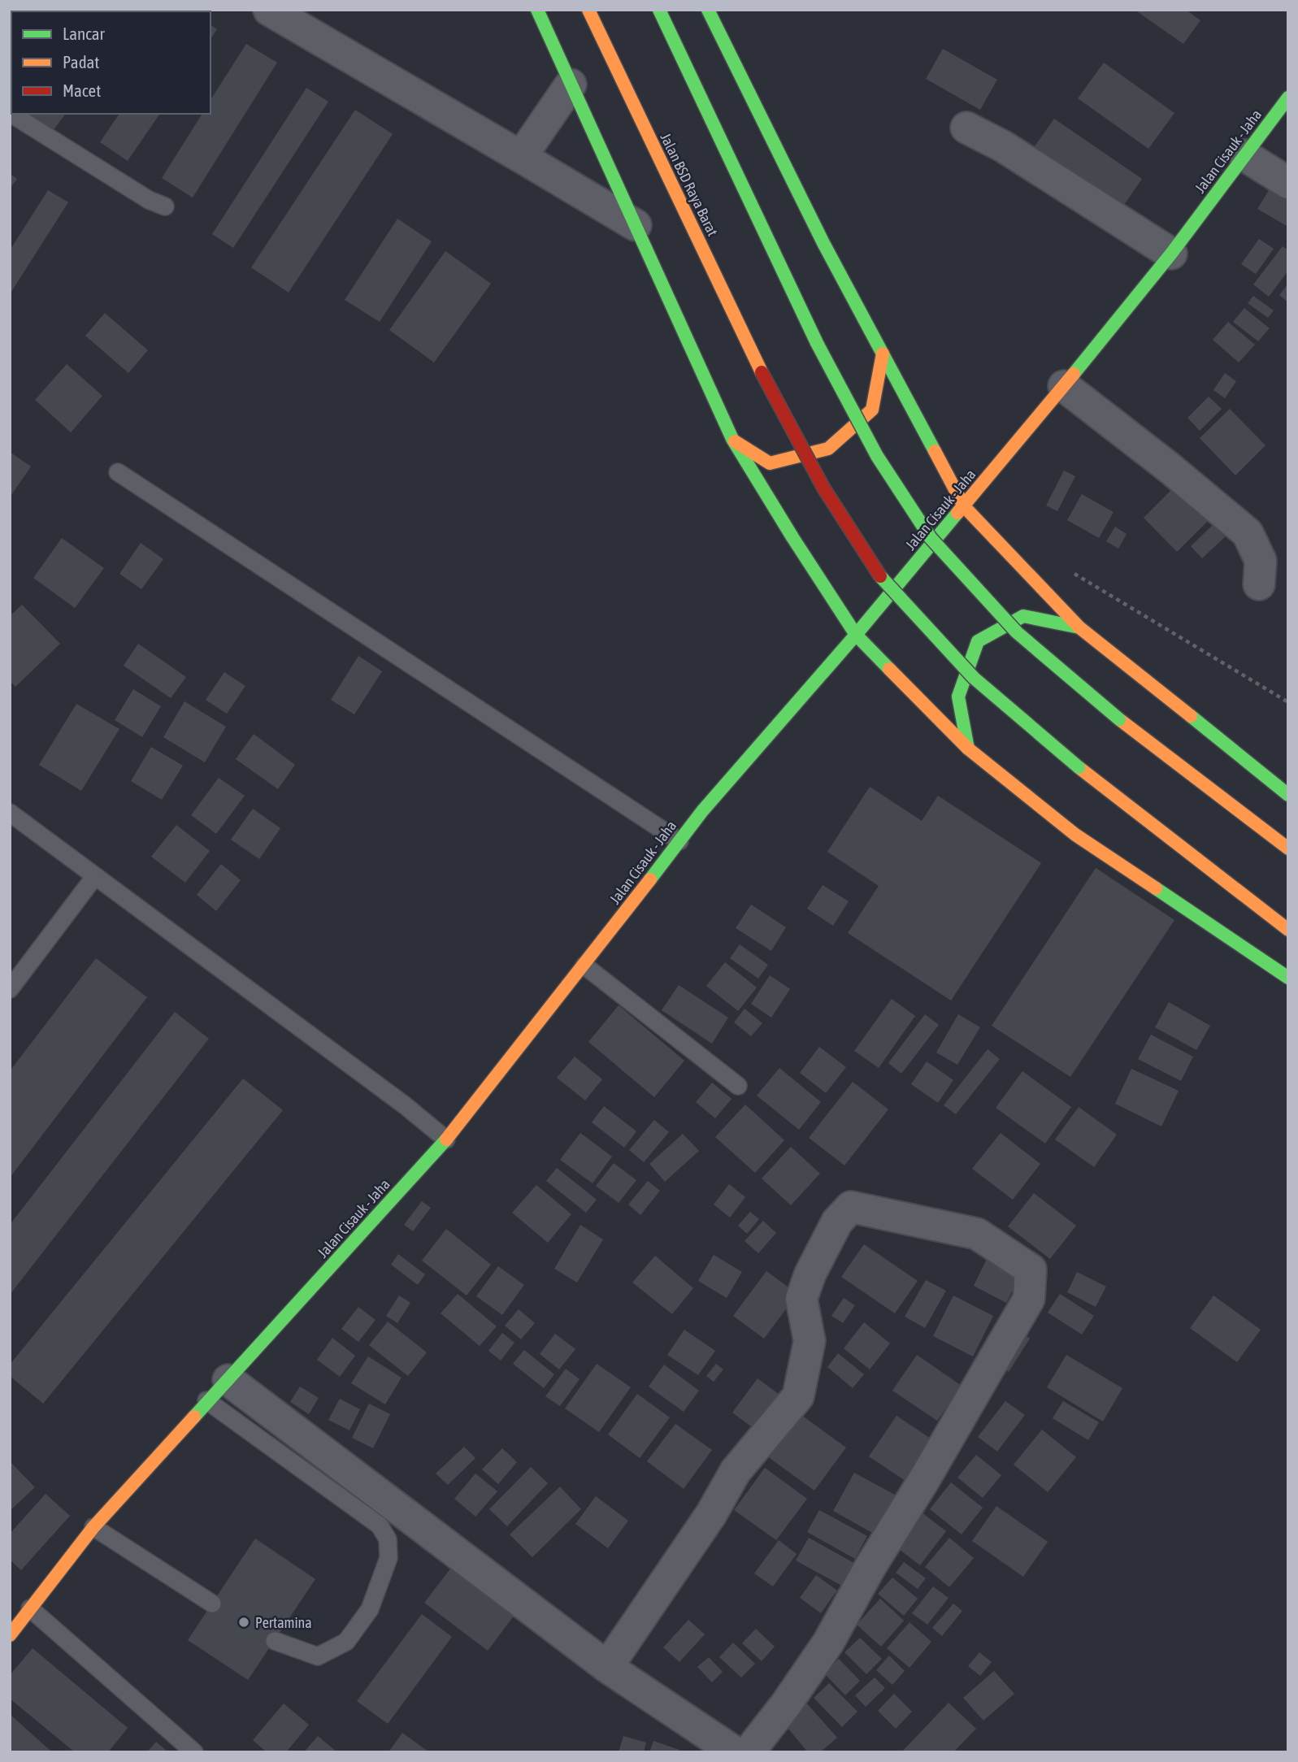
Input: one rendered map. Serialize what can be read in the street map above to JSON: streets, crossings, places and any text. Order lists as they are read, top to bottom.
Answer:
{
  "streets": {
    "main road": ["Jalan Cisauk - Jaha", "Jalan BSD Raya Barat"]
  },
  "places": ["Pertamina"],
  "legend": ["Lancar", "Padat", "Macet"]
}
